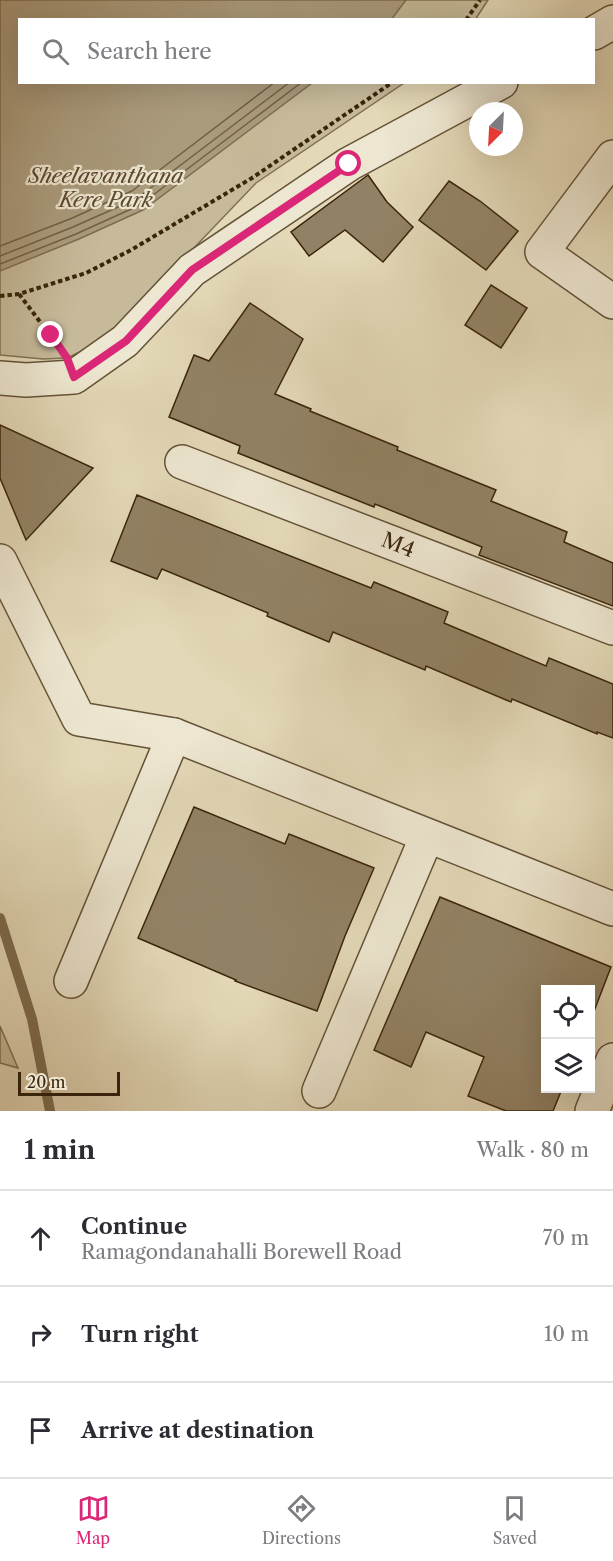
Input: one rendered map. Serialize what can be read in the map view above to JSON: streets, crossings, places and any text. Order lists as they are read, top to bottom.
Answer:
{
  "streets": {
    "street": ["M4"]
  },
  "parks": ["Sheelavanthana Kere Park"],
  "scale_bar": "20 m",
  "north": "bottom left",
  "page": {
    "search": "Search here",
    "scale": "20 m",
    "heading": ["1 min", "Walk · 80 m"],
    "list": [
      ["Continue", "Ramagondanahalli Borewell Road", "70 m"],
      ["Turn right", "10 m"],
      "Arrive at destination"
    ],
    "nav": ["Map", "Directions", "Saved"]
  }
}
